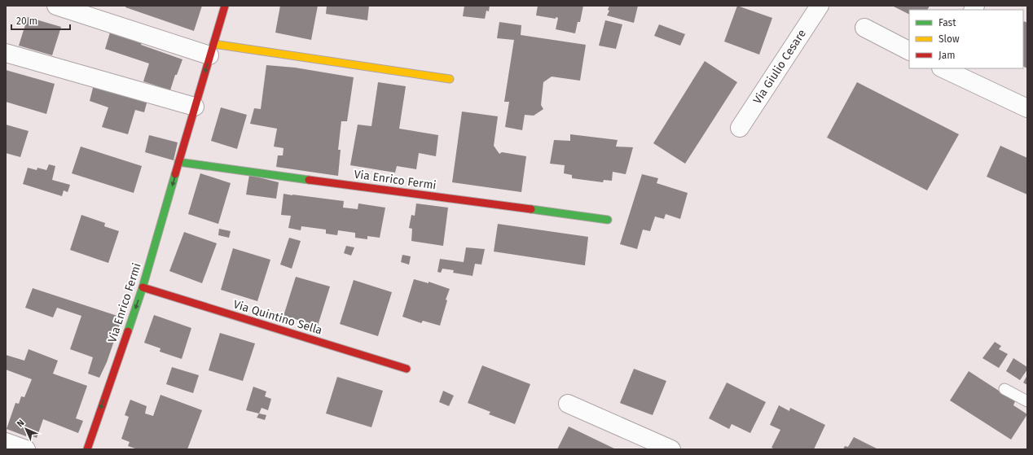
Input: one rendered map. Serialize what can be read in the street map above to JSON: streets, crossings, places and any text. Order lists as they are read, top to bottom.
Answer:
{
  "streets": {
    "street": ["Via Giulio Cesare", "Via Enrico Fermi", "Via Quintino Sella"]
  },
  "crossings": [
    ["Via Enrico Fermi", "Via Quintino Sella"]
  ],
  "one_way": ["Via Enrico Fermi"],
  "legend": ["Fast", "Slow", "Jam"],
  "scale_bar": "20 m",
  "north": "top left"
}
